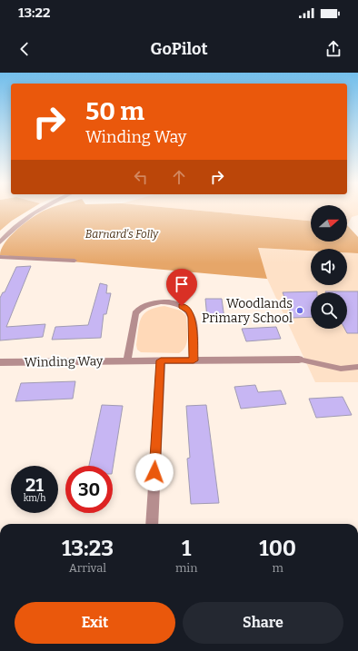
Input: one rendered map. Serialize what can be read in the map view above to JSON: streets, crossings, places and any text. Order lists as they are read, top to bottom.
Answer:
{
  "streets": {
    "street": ["Winding Way"]
  },
  "parks": ["Barnard's Folly"],
  "places": ["Woodlands Primary School"],
  "north": "right",
  "page": {
    "status": "13:22",
    "header": "GoPilot",
    "turn": ["50 m", "Winding Way"],
    "speed": "21 km/h",
    "limit": "30",
    "eta": [
      "13:23",
      "Arrival",
      "1",
      "min",
      "100",
      "m"
    ],
    "buttons": ["Exit", "Share"]
  }
}
